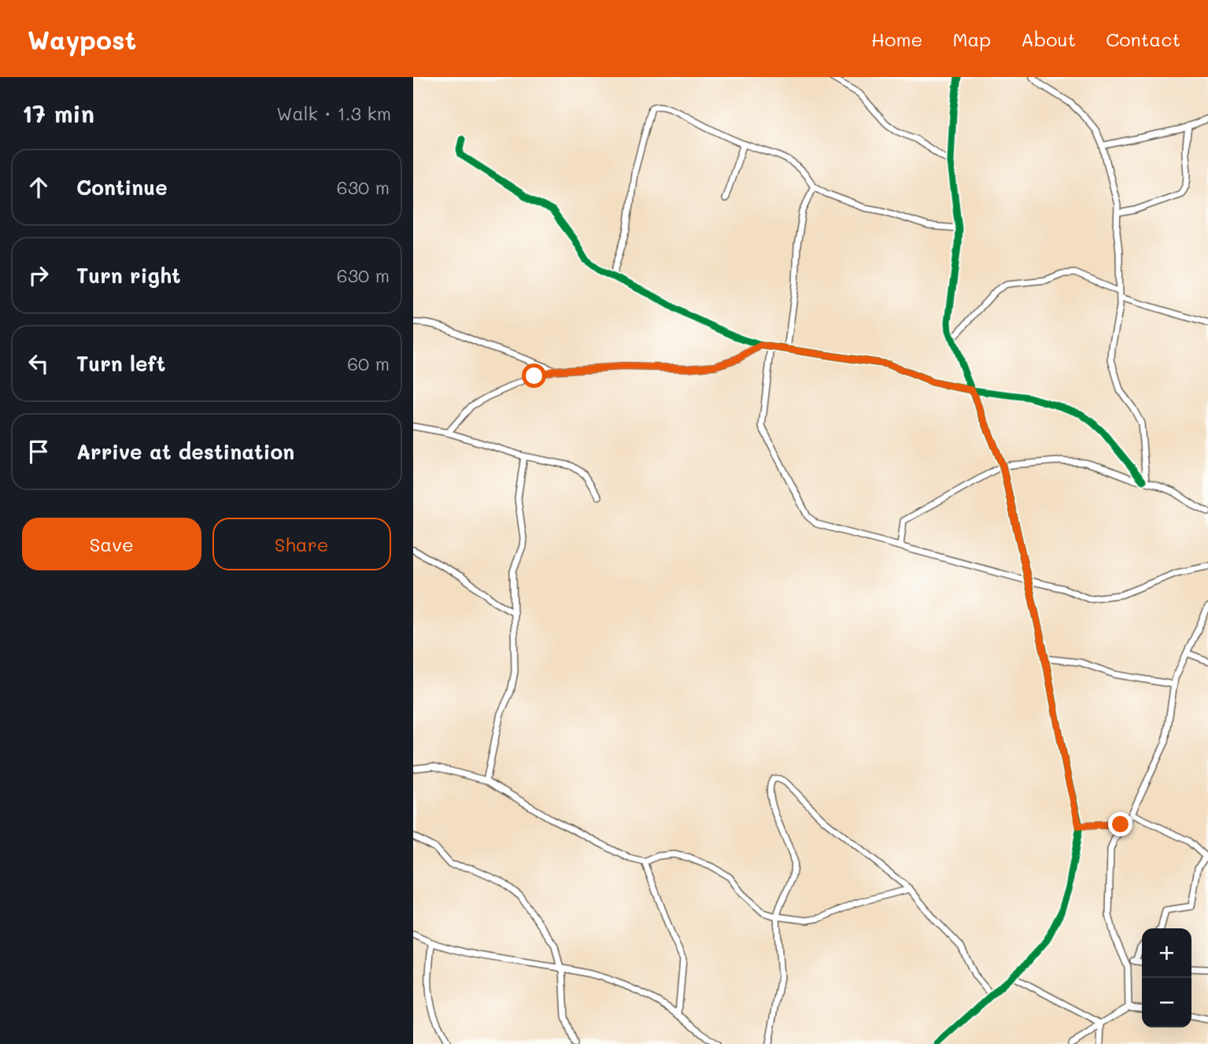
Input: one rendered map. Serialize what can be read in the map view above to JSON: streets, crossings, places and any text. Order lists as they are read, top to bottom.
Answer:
{
  "page": {
    "header": "Waypost",
    "nav": [
      "Home",
      "Map",
      "About",
      "Contact"
    ],
    "heading": ["17 min", "Walk · 1.3 km"],
    "list": [
      ["Continue", "630 m"],
      ["Turn right", "630 m"],
      ["Turn left", "60 m"],
      "Arrive at destination"
    ],
    "buttons": ["Save", "Share"],
    "map_buttons": ["+", "−"]
  }
}
